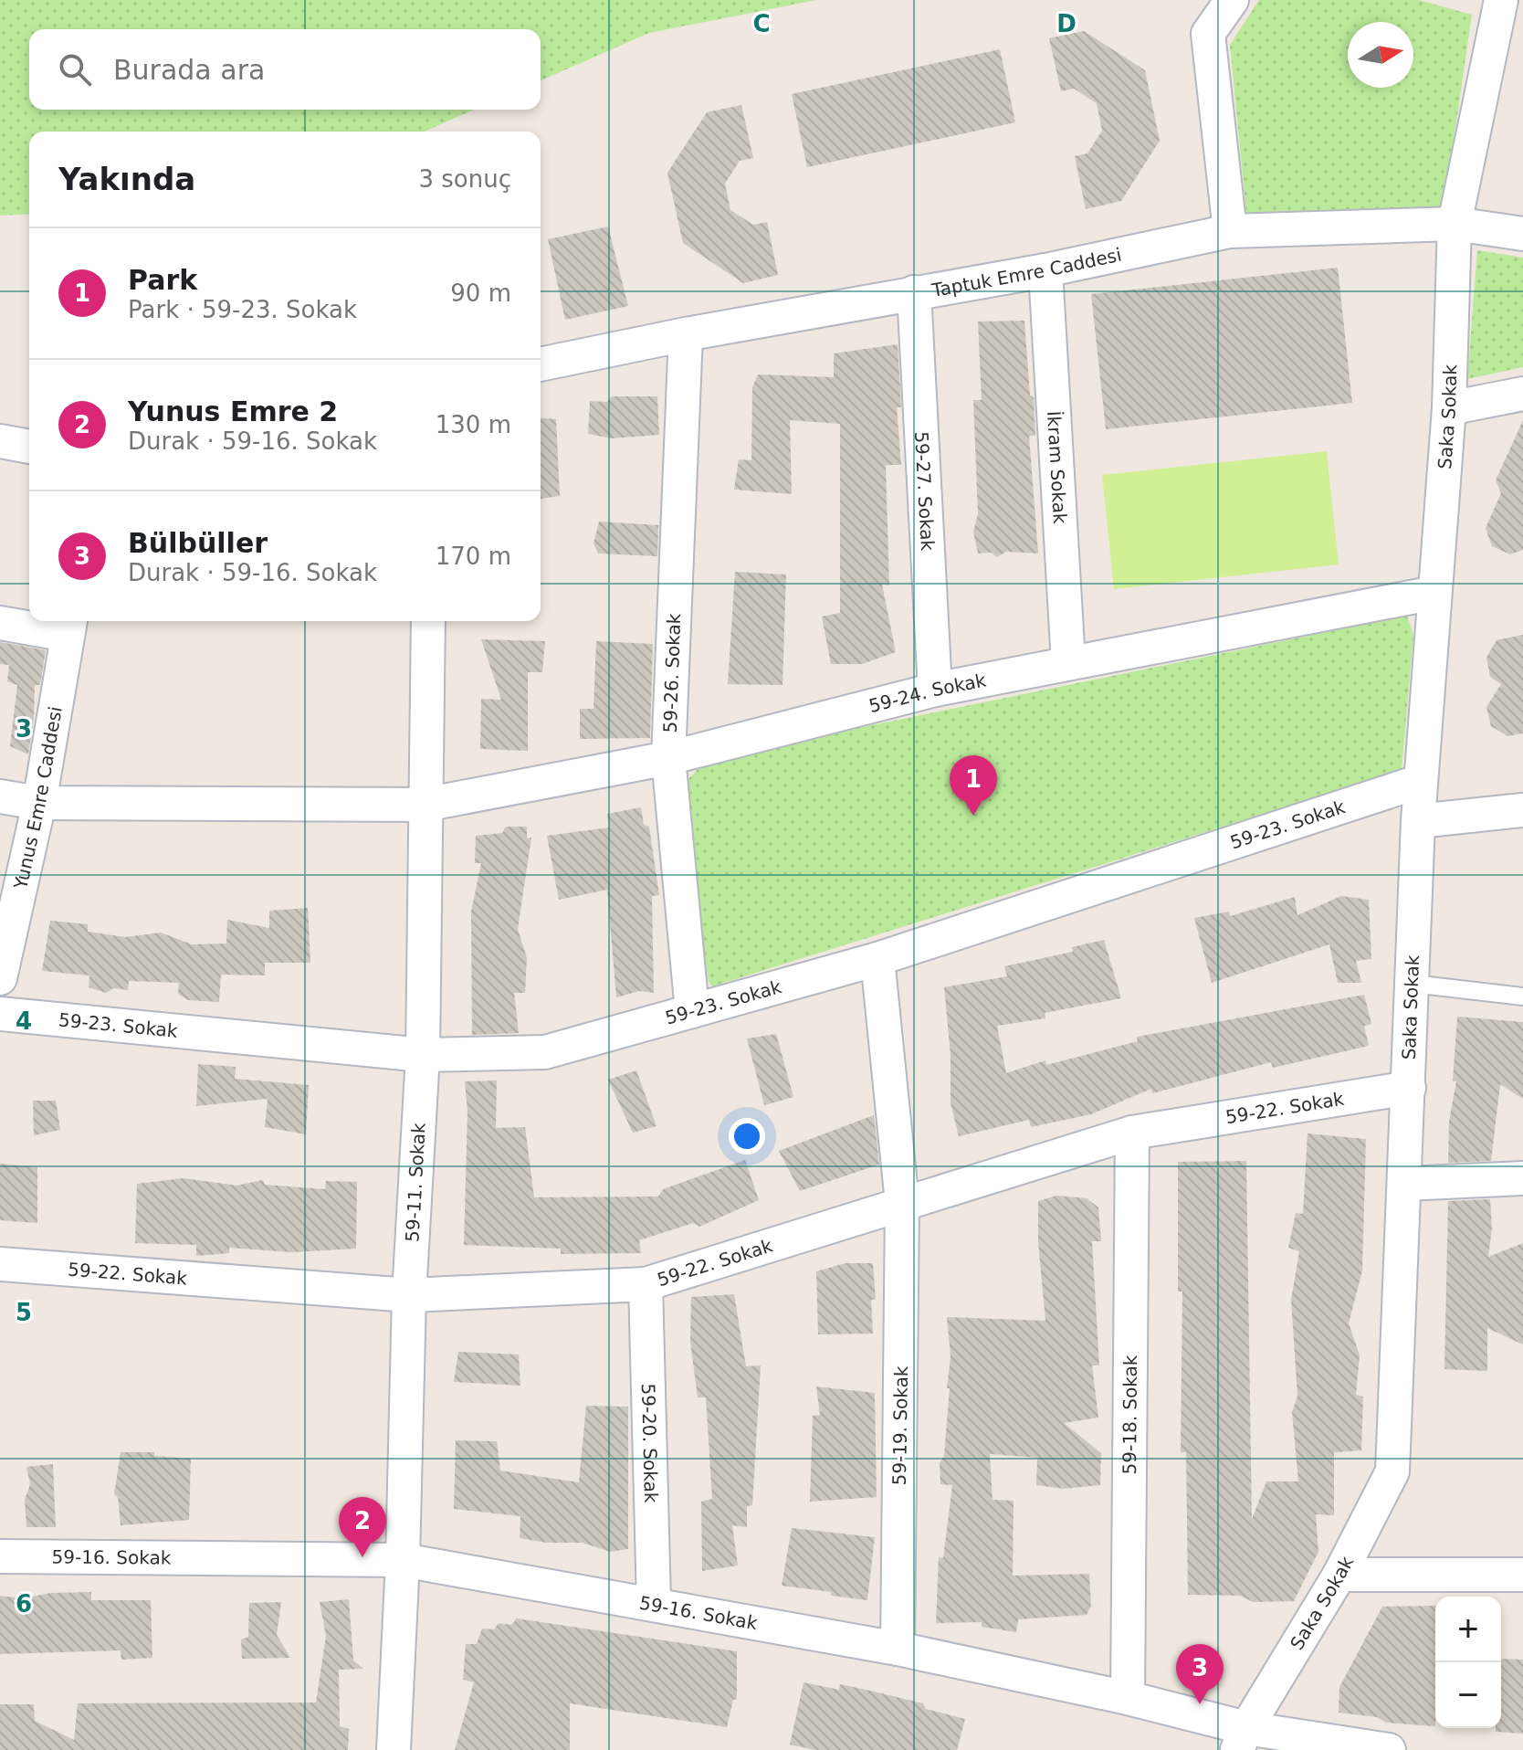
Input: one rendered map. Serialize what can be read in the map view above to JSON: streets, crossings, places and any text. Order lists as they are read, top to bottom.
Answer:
{
  "streets": {
    "street": [
      "Taptuk Emre Caddesi",
      "Saka Sokak",
      "İkram Sokak",
      "59-27. Sokak",
      "59-26. Sokak",
      "59-24. Sokak",
      "Yunus Emre Caddesi",
      "59-23. Sokak",
      "59-22. Sokak",
      "59-11. Sokak",
      "59-18. Sokak",
      "59-19. Sokak",
      "59-20. Sokak",
      "59-16. Sokak"
    ]
  },
  "crossings": [
    ["Taptuk Emre Caddesi", "Saka Sokak"],
    ["Taptuk Emre Caddesi", "İkram Sokak"],
    ["Taptuk Emre Caddesi", "59-27. Sokak"],
    ["Taptuk Emre Caddesi", "59-26. Sokak"],
    ["Saka Sokak", "59-24. Sokak"],
    ["Saka Sokak", "59-23. Sokak"],
    ["Saka Sokak", "59-22. Sokak"],
    ["Saka Sokak", "59-16. Sokak"],
    ["İkram Sokak", "59-24. Sokak"],
    ["59-27. Sokak", "59-24. Sokak"],
    ["59-26. Sokak", "59-24. Sokak"],
    ["59-26. Sokak", "59-23. Sokak"],
    ["59-24. Sokak", "59-11. Sokak"],
    ["59-23. Sokak", "59-11. Sokak"],
    ["59-23. Sokak", "59-19. Sokak"],
    ["59-22. Sokak", "59-11. Sokak"],
    ["59-22. Sokak", "59-18. Sokak"],
    ["59-22. Sokak", "59-19. Sokak"],
    ["59-22. Sokak", "59-20. Sokak"],
    ["59-11. Sokak", "59-16. Sokak"],
    ["59-18. Sokak", "59-16. Sokak"],
    ["59-19. Sokak", "59-16. Sokak"],
    ["59-20. Sokak", "59-16. Sokak"]
  ],
  "north": "right",
  "page": {
    "search": "Burada ara",
    "heading": ["Yakında", "3 sonuç"],
    "list": [
      {
        "mark": "1",
        "name": "Park",
        "note": "Park · 59-23. Sokak",
        "value": "90 m"
      },
      {
        "mark": "2",
        "name": "Yunus Emre 2",
        "note": "Durak · 59-16. Sokak",
        "value": "130 m"
      },
      {
        "mark": "3",
        "name": "Bülbüller",
        "note": "Durak · 59-16. Sokak",
        "value": "170 m"
      }
    ],
    "pins": ["1", "2", "3"],
    "map_buttons": ["+", "−"]
  },
  "grid": {
    "columns": ["C", "D"],
    "rows": [
      "3",
      "4",
      "5",
      "6"
    ]
  }
}
